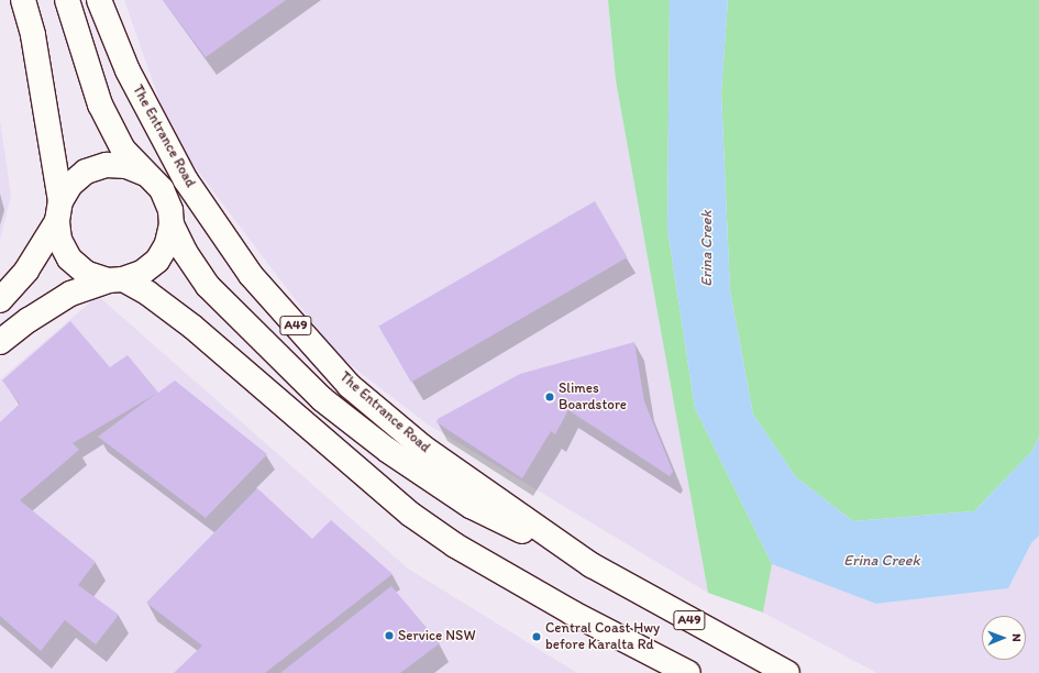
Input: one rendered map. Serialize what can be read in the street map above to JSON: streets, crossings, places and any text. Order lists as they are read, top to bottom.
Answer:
{
  "streets": {
    "main road": ["The Entrance Road", "A49"]
  },
  "crossings": [
    ["The Entrance Road", "A49"]
  ],
  "water": ["Erina Creek"],
  "places": ["Slimes Boardstore", "Service NSW", "Central Coast Hwy before Karalta Rd"],
  "north": "right"
}
